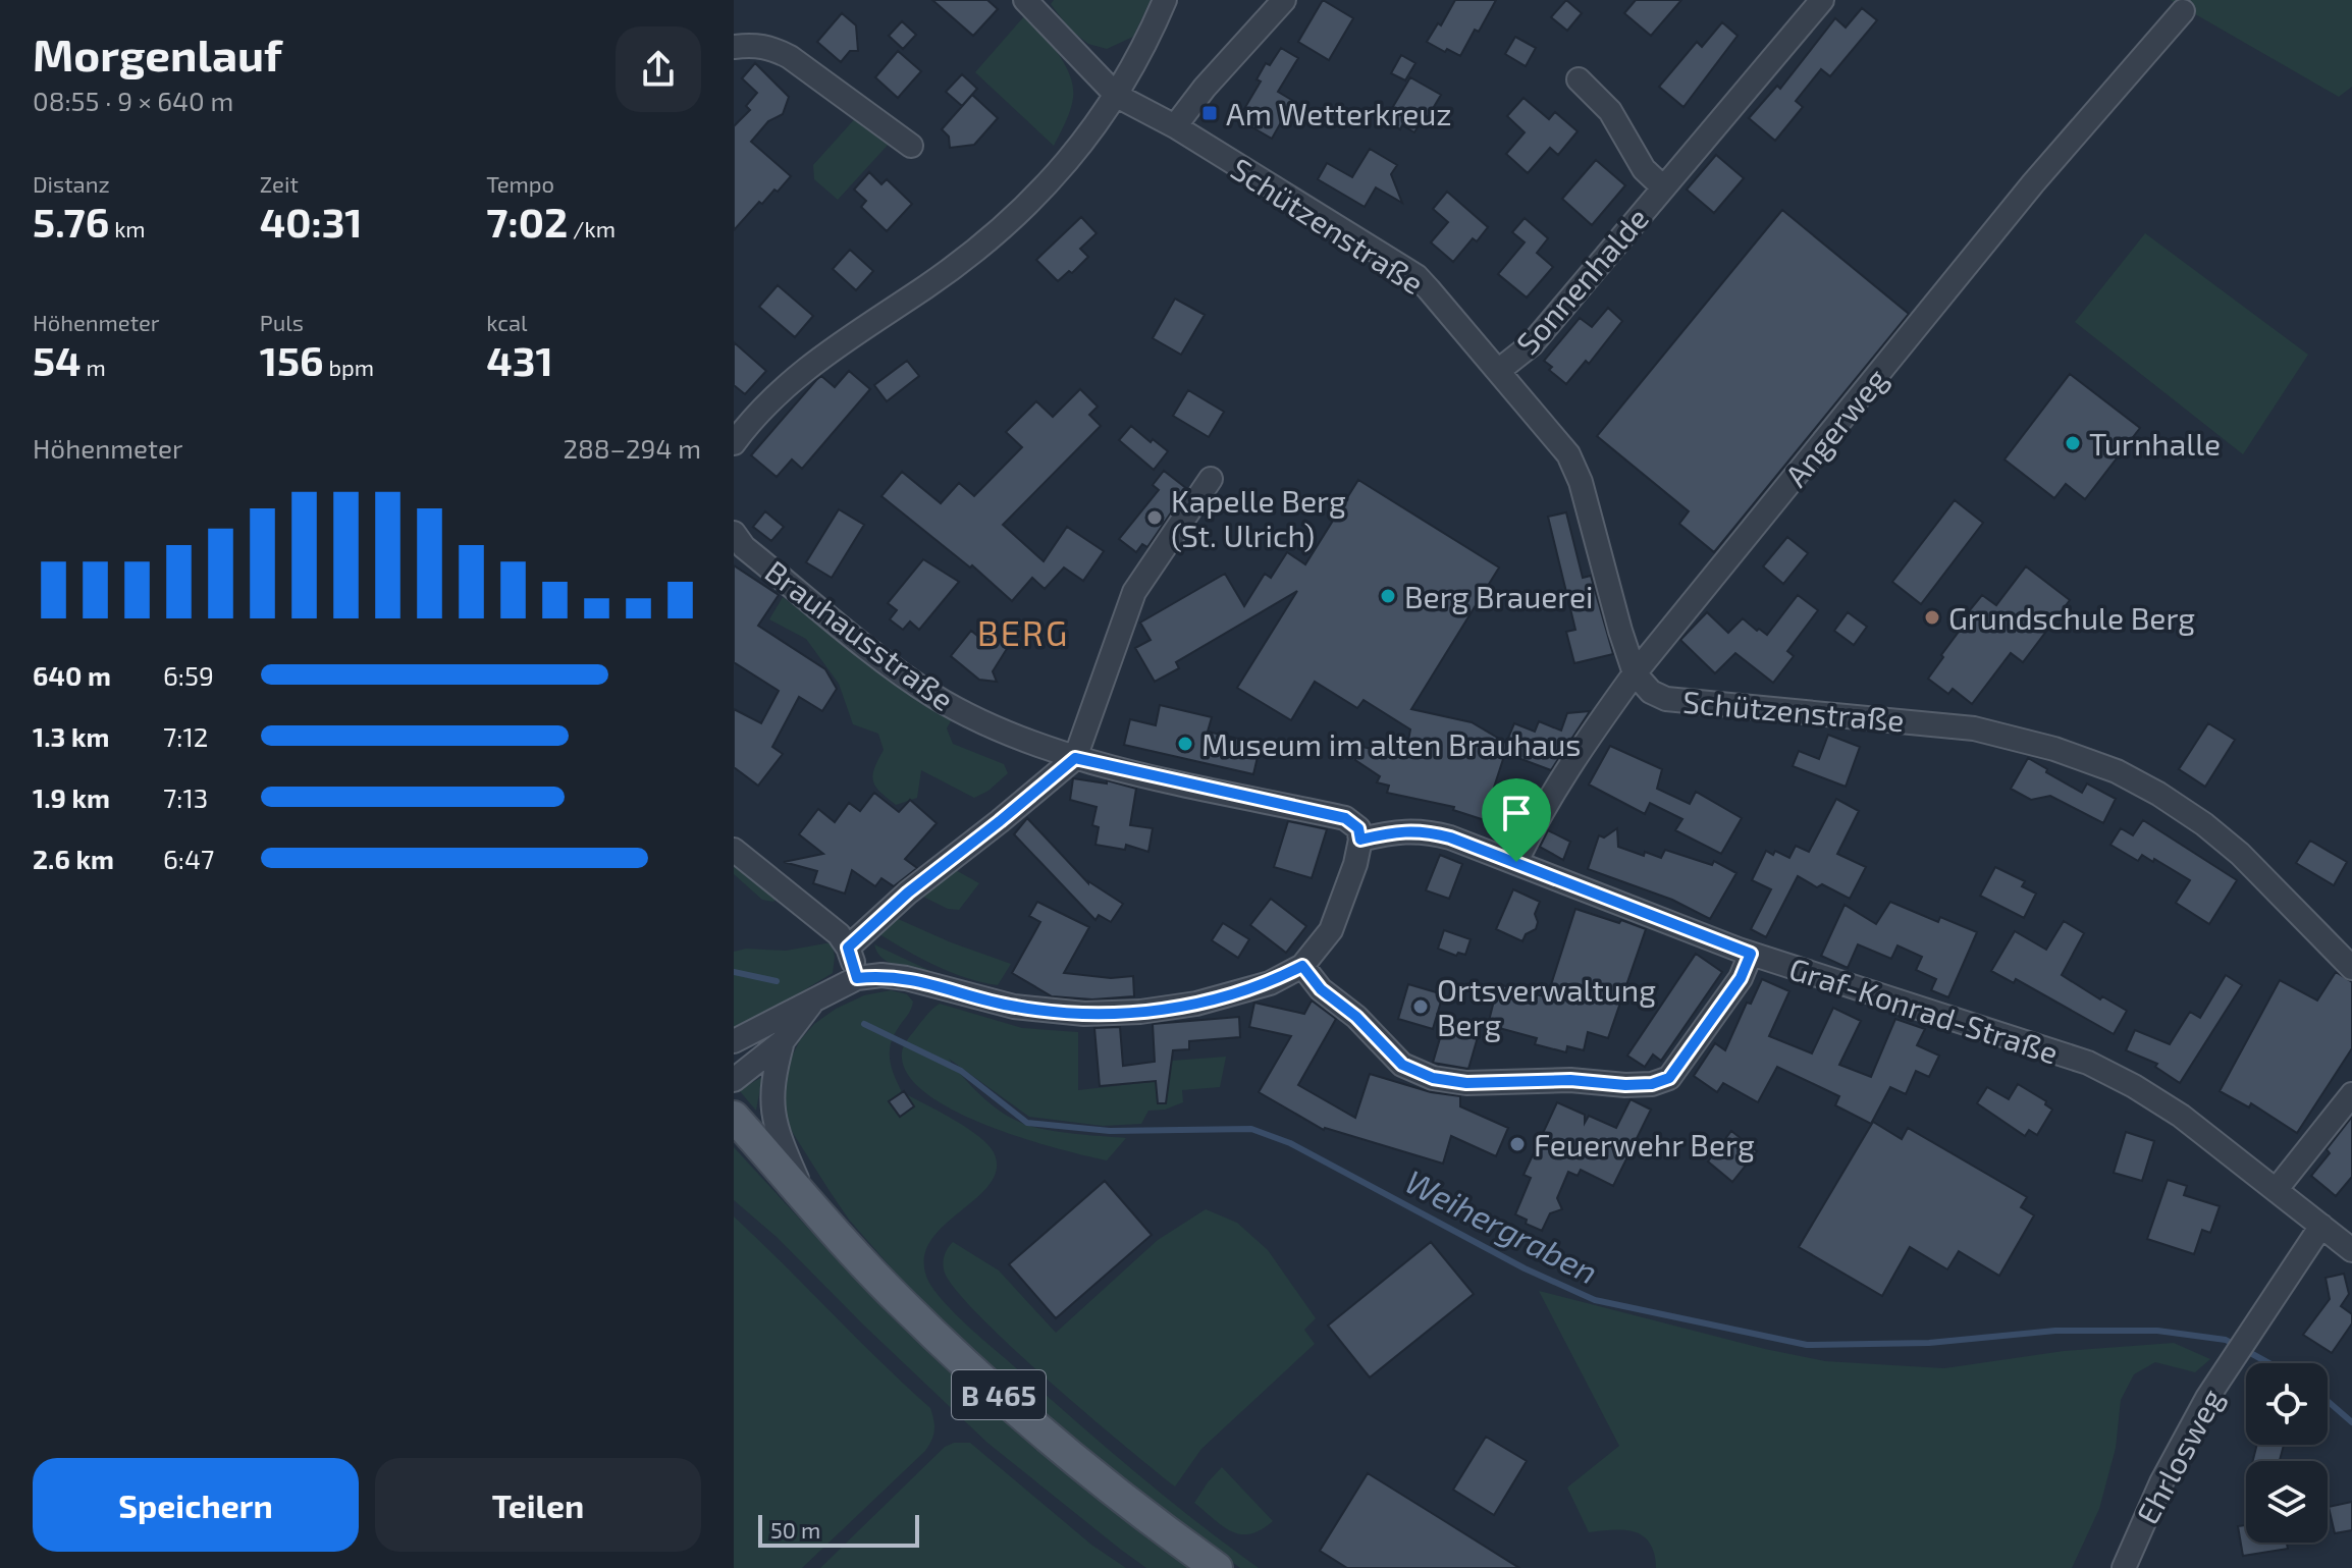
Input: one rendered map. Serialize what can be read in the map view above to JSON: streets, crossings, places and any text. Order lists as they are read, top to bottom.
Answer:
{
  "streets": {
    "main road": ["B 465"],
    "street": [
      "Schützenstraße",
      "Sonnenhalde",
      "Angerweg",
      "Brauhausstraße",
      "Graf-Konrad-Straße",
      "Ehrlosweg"
    ]
  },
  "crossings": [
    ["Schützenstraße", "Sonnenhalde"],
    ["Schützenstraße", "Angerweg"],
    ["Angerweg", "Graf-Konrad-Straße"],
    ["Brauhausstraße", "Graf-Konrad-Straße"],
    ["Graf-Konrad-Straße", "Ehrlosweg"]
  ],
  "districts": ["BERG"],
  "water": ["Weihergraben"],
  "places": {
    "transit": ["Am Wetterkreuz"],
    "other": [
      "Turnhalle",
      "Kapelle Berg (St. Ulrich)",
      "Berg Brauerei",
      "Grundschule Berg",
      "Museum im alten Brauhaus",
      "Ortsverwaltung Berg",
      "Feuerwehr Berg"
    ]
  },
  "scale_bar": "50 m",
  "page": {
    "heading": ["Morgenlauf", "08:55 · 9 × 640 m"],
    "stats": [
      ["Distanz", "5.76 km"],
      ["Zeit", "40:31"],
      ["Tempo", "7:02 /km"],
      ["Höhenmeter", "54 m"],
      ["Puls", "156 bpm"],
      ["kcal", "431"]
    ],
    "chart": ["Höhenmeter", "288–294 m"],
    "list": [
      {
        "name": "640 m",
        "note": "6:59"
      },
      {
        "name": "1.3 km",
        "note": "7:12"
      },
      {
        "name": "1.9 km",
        "note": "7:13"
      },
      {
        "name": "2.6 km",
        "note": "6:47"
      }
    ],
    "buttons": ["Speichern", "Teilen"],
    "scale": "50 m"
  }
}
